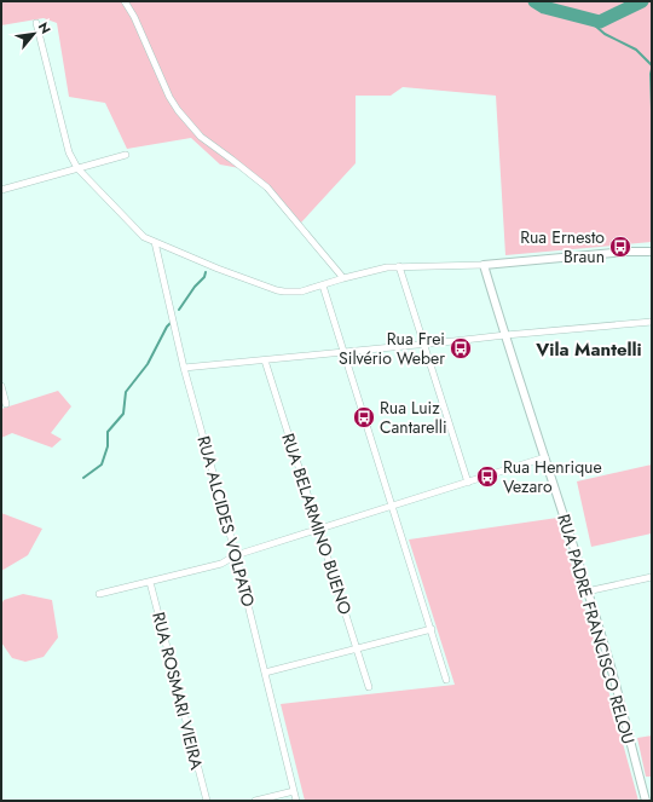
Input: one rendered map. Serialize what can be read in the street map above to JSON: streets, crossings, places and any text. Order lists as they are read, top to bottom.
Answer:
{
  "streets": {
    "street": [
      "RUA ALCIDES VOLPATO",
      "RUA BELARMINO BUENO",
      "RUA PADRE FRANCISCO RELOU",
      "RUA ROSMARI VIEIRA"
    ]
  },
  "districts": ["Vila Mantelli"],
  "places": {
    "bus stop": [
      "Rua Ernesto Braun",
      "Rua Frei Silvério Weber",
      "Rua Luiz Cantarelli",
      "Rua Henrique Vezaro"
    ]
  },
  "north": "top right"
}
